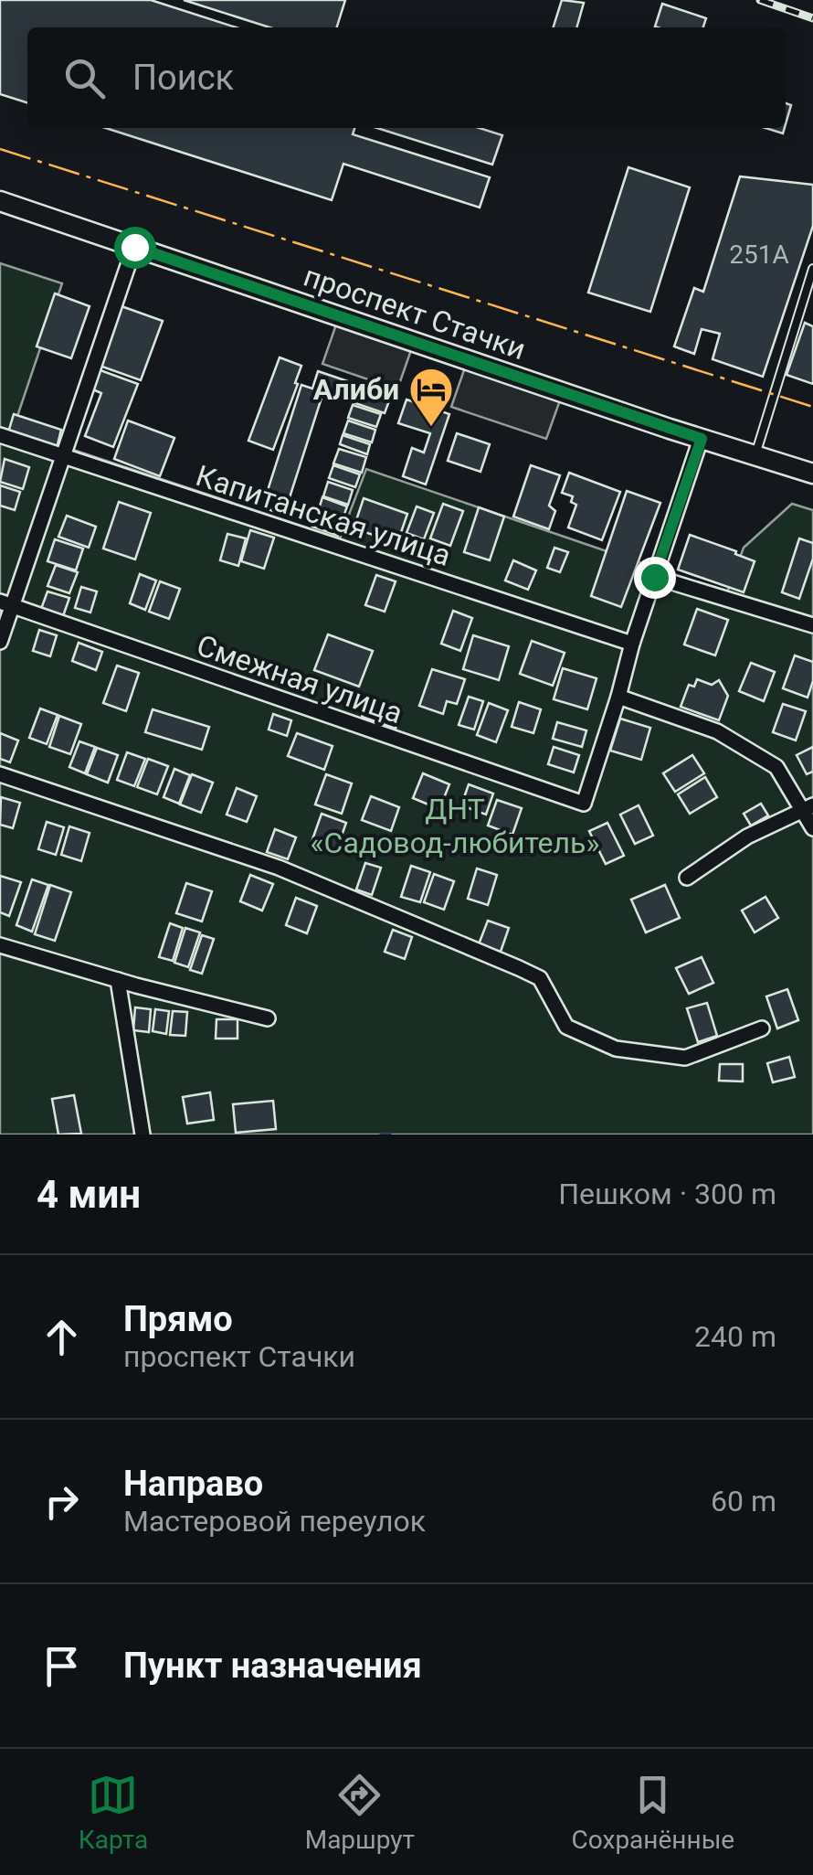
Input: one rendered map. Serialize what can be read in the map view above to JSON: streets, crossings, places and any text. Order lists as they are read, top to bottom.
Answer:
{
  "streets": {
    "street": ["проспект Стачки", "Капитанская улица", "Смежная улица"]
  },
  "parks": ["ДНТ «Садовод-любитель»"],
  "places": {
    "hotel": ["Алиби"]
  },
  "house_numbers": ["251А"],
  "page": {
    "search": "Поиск",
    "heading": ["4 мин", "Пешком · 300 m"],
    "list": [
      ["Прямо", "проспект Стачки", "240 m"],
      ["Направо", "Мастеровой переулок", "60 m"],
      "Пункт назначения"
    ],
    "nav": ["Карта", "Маршрут", "Сохранённые"]
  }
}
